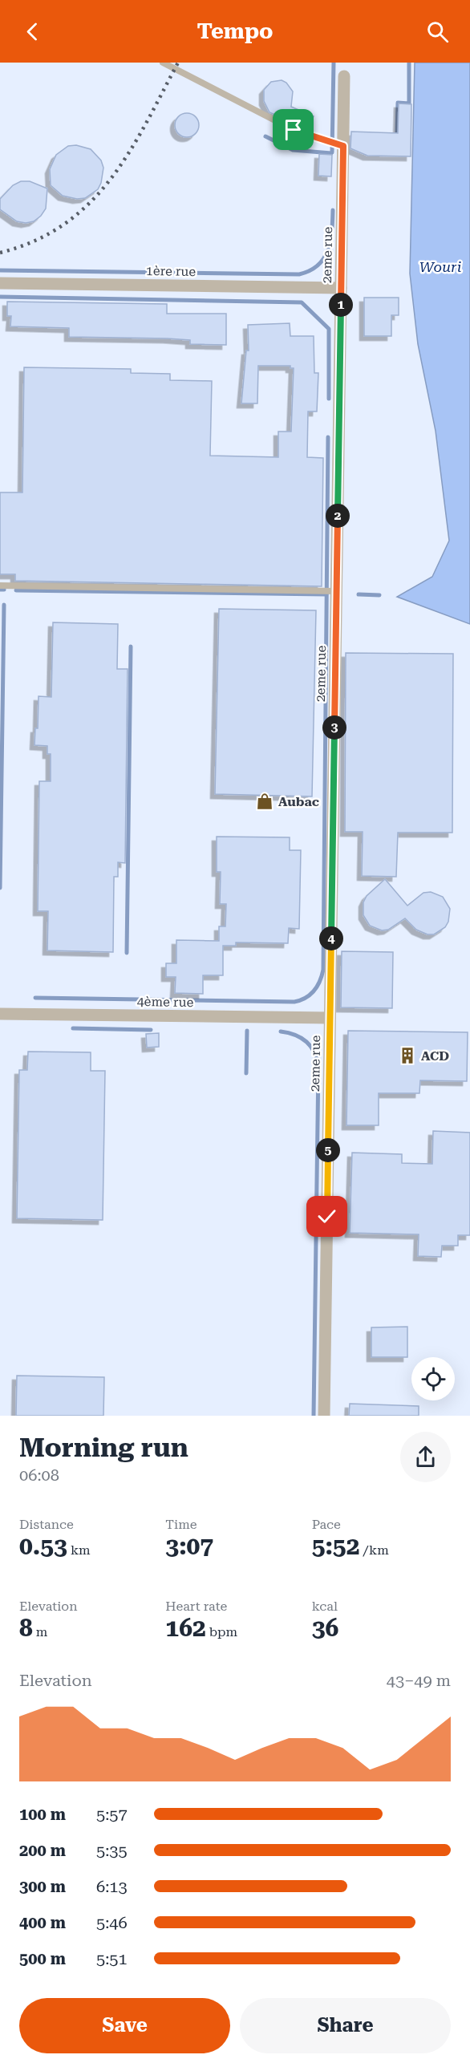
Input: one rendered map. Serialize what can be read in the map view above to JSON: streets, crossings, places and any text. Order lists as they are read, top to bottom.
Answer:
{
  "streets": {
    "street": ["2eme rue", "1ère rue", "4ème rue"]
  },
  "crossings": [
    ["2eme rue", "1ère rue"],
    ["2eme rue", "4ème rue"]
  ],
  "water": ["Wouri"],
  "places": {
    "shop": ["Aubac"],
    "building": ["ACD"]
  },
  "page": {
    "header": "Tempo",
    "pins": [
      "1",
      "2",
      "3",
      "4",
      "5"
    ],
    "heading": ["Morning run", "06:08"],
    "stats": [
      ["Distance", "0.53 km"],
      ["Time", "3:07"],
      ["Pace", "5:52 /km"],
      ["Elevation", "8 m"],
      ["Heart rate", "162 bpm"],
      ["kcal", "36"]
    ],
    "chart": ["Elevation", "43–49 m"],
    "list": [
      {
        "name": "100 m",
        "note": "5:57"
      },
      {
        "name": "200 m",
        "note": "5:35"
      },
      {
        "name": "300 m",
        "note": "6:13"
      },
      {
        "name": "400 m",
        "note": "5:46"
      },
      {
        "name": "500 m",
        "note": "5:51"
      }
    ],
    "buttons": ["Save", "Share"]
  }
}
